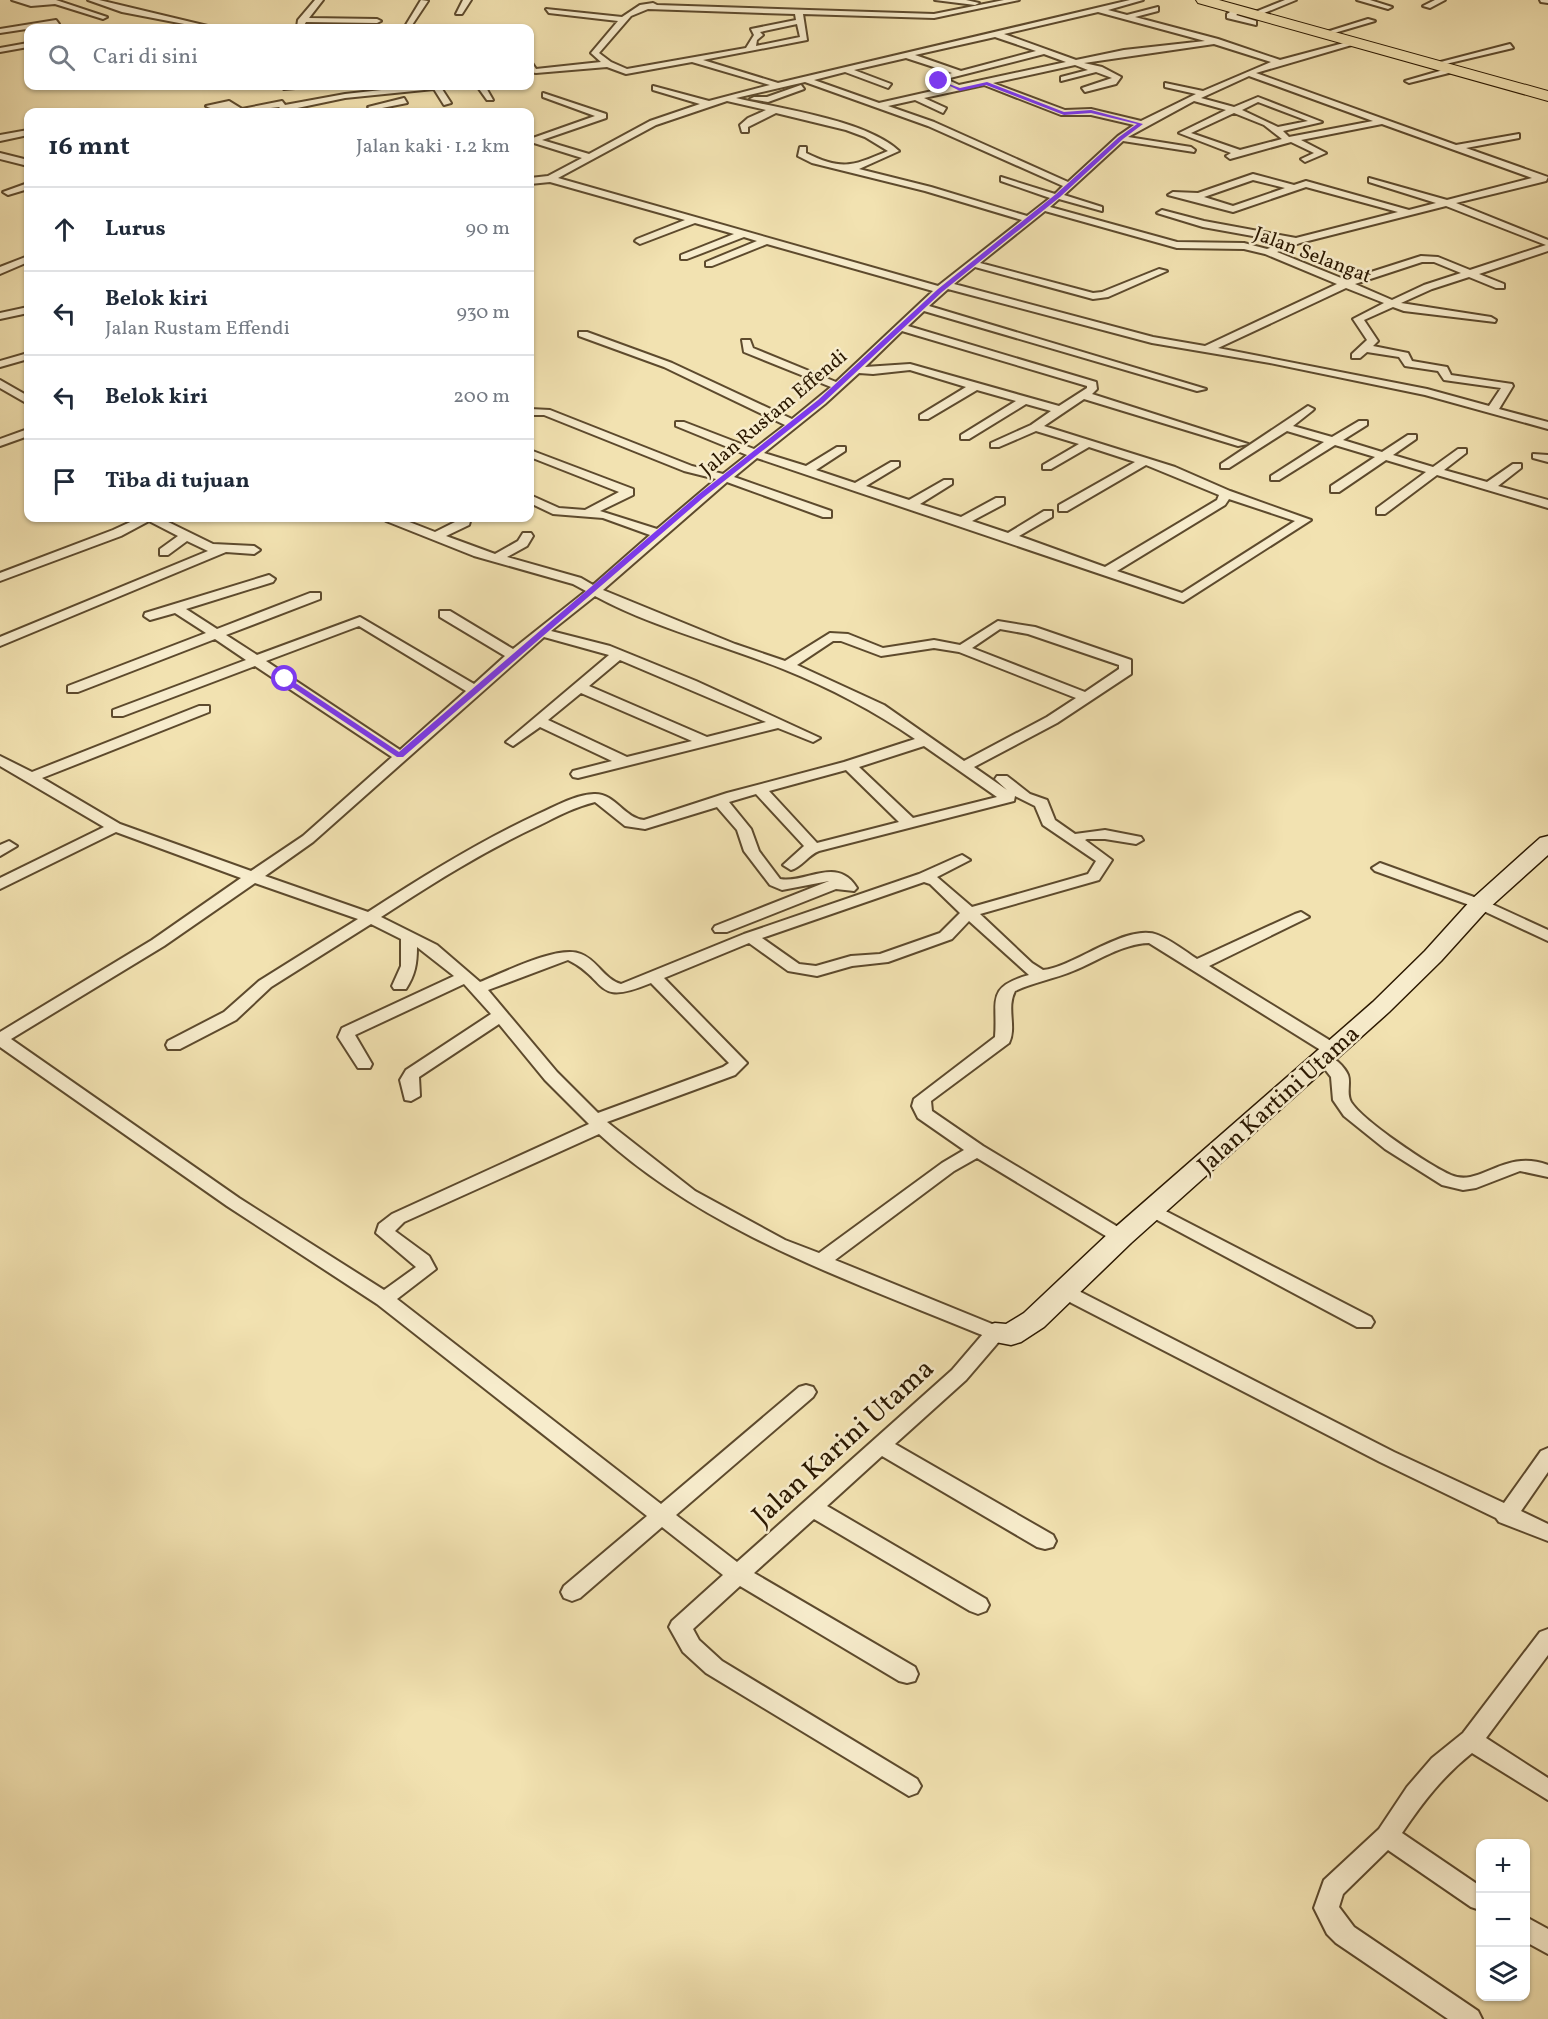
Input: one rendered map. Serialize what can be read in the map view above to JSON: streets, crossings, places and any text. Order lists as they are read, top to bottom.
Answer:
{
  "streets": {
    "street": [
      "Jalan Selangat",
      "Jalan Rustam Effendi",
      "Jalan Kartini Utama",
      "Jalan Karini Utama"
    ]
  },
  "crossings": [
    ["Jalan Selangat", "Jalan Rustam Effendi"],
    ["Jalan Kartini Utama", "Jalan Karini Utama"]
  ],
  "page": {
    "search": "Cari di sini",
    "heading": ["16 mnt", "Jalan kaki · 1.2 km"],
    "list": [
      ["Lurus", "90 m"],
      ["Belok kiri", "Jalan Rustam Effendi", "930 m"],
      ["Belok kiri", "200 m"],
      "Tiba di tujuan"
    ],
    "map_buttons": ["+", "−"]
  }
}
